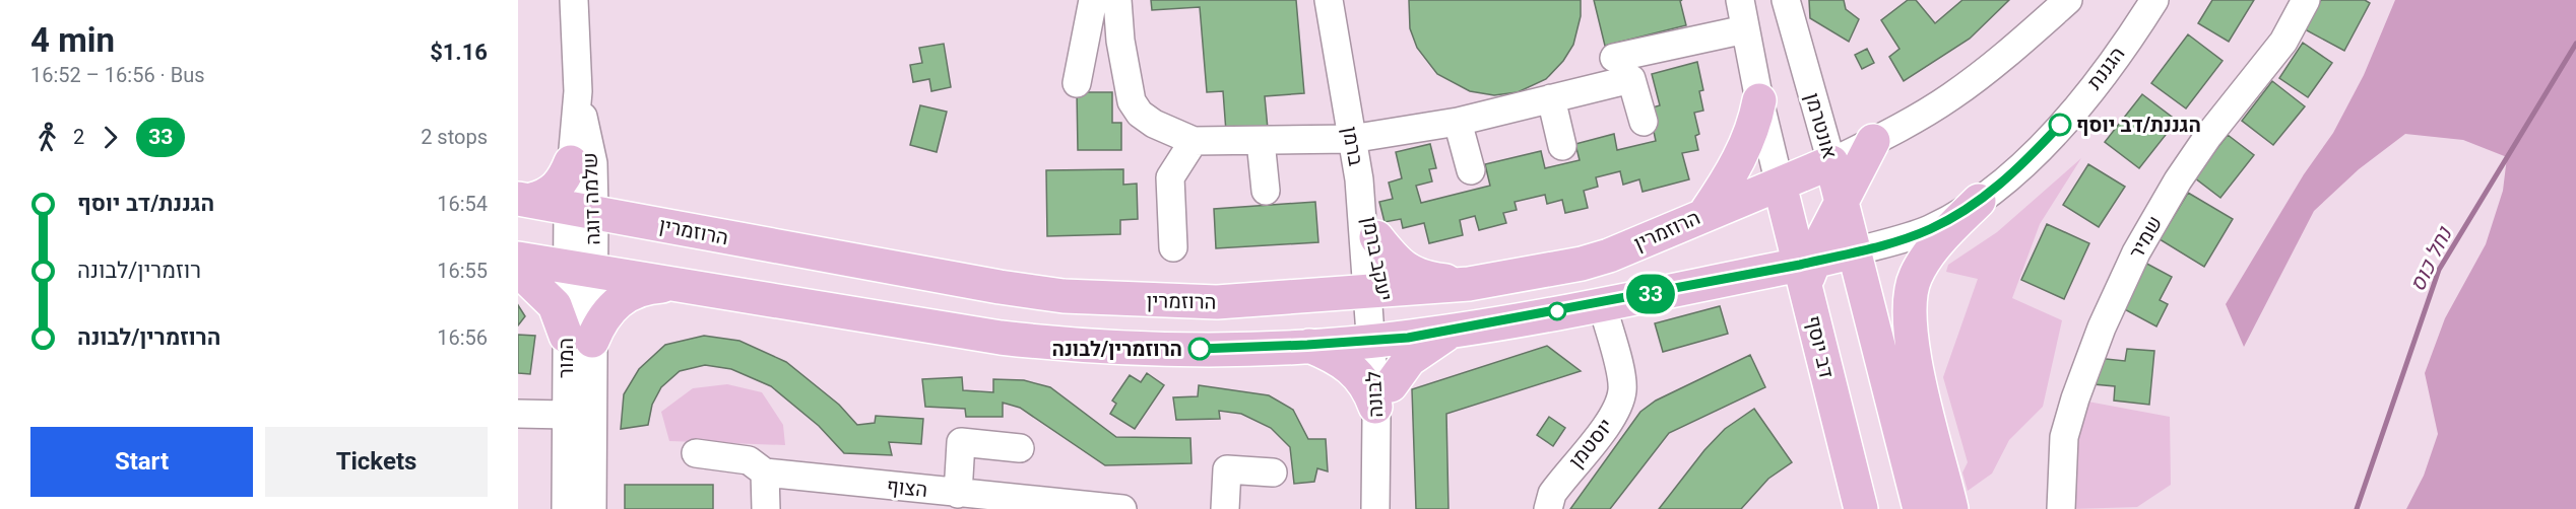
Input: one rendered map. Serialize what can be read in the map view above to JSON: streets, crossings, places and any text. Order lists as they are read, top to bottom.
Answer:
{
  "streets": {
    "main road": [
      "הגננת",
      "אונטרמן",
      "הרוזמרין",
      "דב יוסף"
    ],
    "street": [
      "ברמן",
      "שלמה דוגה",
      "שמיר",
      "יעקב ברמן",
      "המור",
      "לבונה",
      "יוסטמן",
      "הצוף"
    ]
  },
  "crossings": [
    ["הגננת", "אונטרמן"],
    ["הגננת", "דב יוסף"],
    ["אונטרמן", "הרוזמרין"],
    ["ברמן", "הרוזמרין"],
    ["ברמן", "יעקב ברמן"],
    ["ברמן", "לבונה"],
    ["שלמה דוגה", "הרוזמרין"],
    ["שלמה דוגה", "המור"],
    ["הרוזמרין", "יעקב ברמן"],
    ["הרוזמרין", "דב יוסף"],
    ["הרוזמרין", "המור"],
    ["הרוזמרין", "לבונה"],
    ["יעקב ברמן", "לבונה"]
  ],
  "water": ["נחל כוס"],
  "places": ["הגננת/דב יוסף", "הרוזמרין/לבונה"],
  "lines": ["bus line 33"],
  "page": {
    "heading": ["4 min", "16:52 – 16:56 · Bus", "$1.16"],
    "on_map": "33",
    "legs": ["2", "33", "2 stops"],
    "list": [
      {
        "name": "הגננת/דב יוסף",
        "value": "16:54"
      },
      {
        "name": "רוזמרין/לבונה",
        "value": "16:55"
      },
      {
        "name": "הרוזמרין/לבונה",
        "value": "16:56"
      }
    ],
    "buttons": ["Start", "Tickets"]
  }
}
